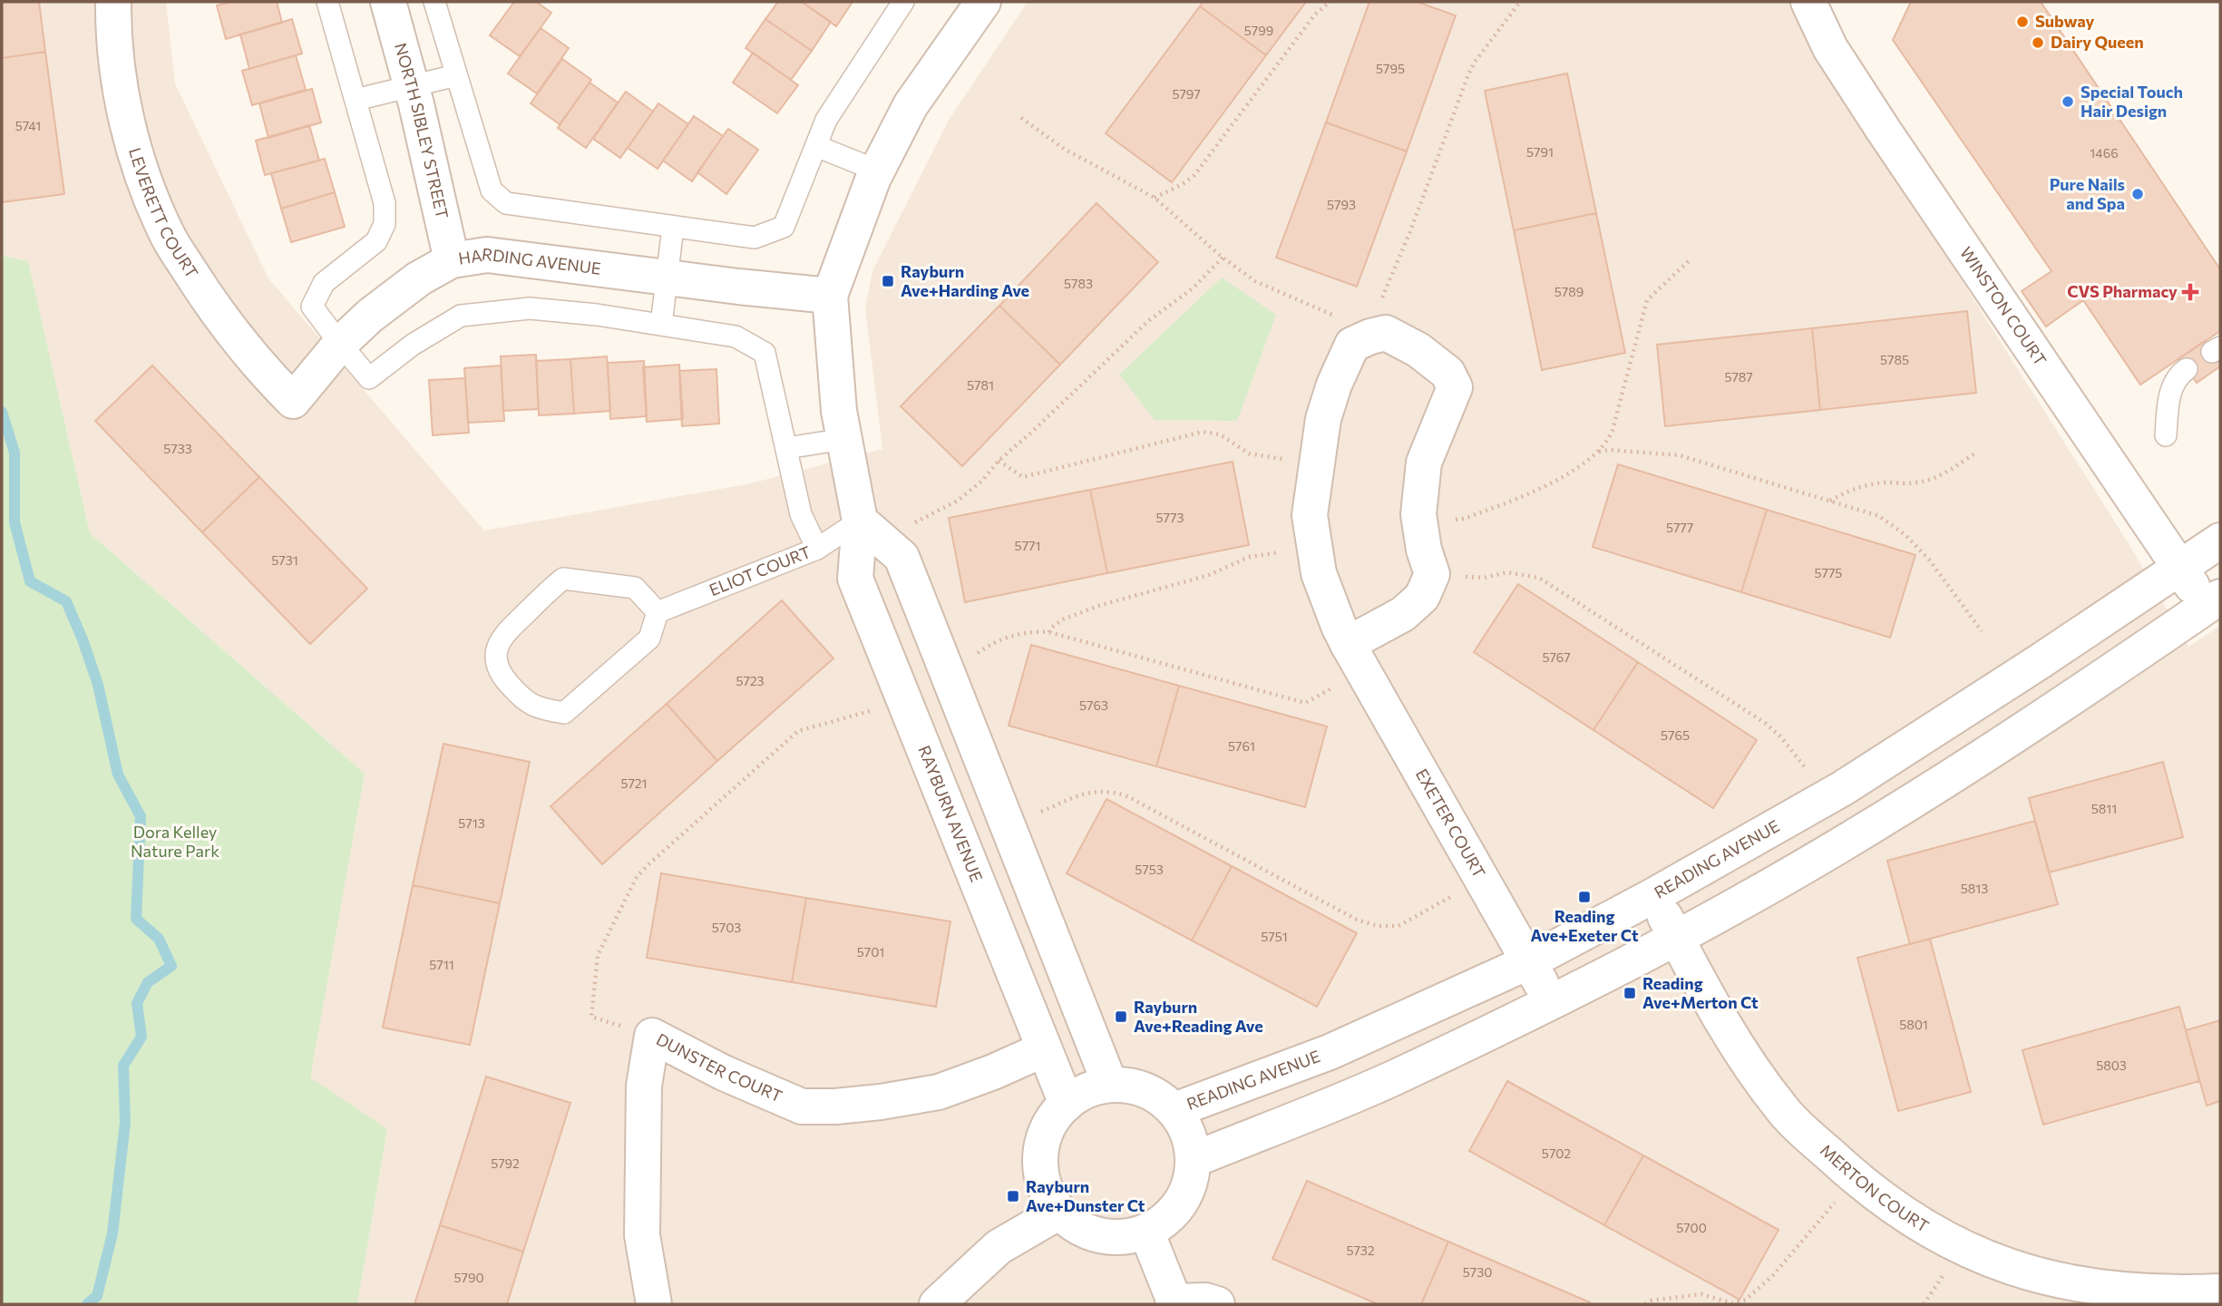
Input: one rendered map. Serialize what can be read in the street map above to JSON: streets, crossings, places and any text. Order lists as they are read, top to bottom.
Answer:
{
  "streets": {
    "street": [
      "NORTH SIBLEY STREET",
      "LEVERETT COURT",
      "HARDING AVENUE",
      "WINSTON COURT",
      "RAYBURN AVENUE",
      "EXETER COURT",
      "READING AVENUE",
      "DUNSTER COURT",
      "MERTON COURT"
    ],
    "lane": ["ELIOT COURT"]
  },
  "crossings": [
    ["NORTH SIBLEY STREET", "HARDING AVENUE"],
    ["LEVERETT COURT", "HARDING AVENUE"],
    ["HARDING AVENUE", "RAYBURN AVENUE"],
    ["WINSTON COURT", "READING AVENUE"],
    ["ELIOT COURT", "RAYBURN AVENUE"],
    ["RAYBURN AVENUE", "READING AVENUE"],
    ["RAYBURN AVENUE", "DUNSTER COURT"],
    ["EXETER COURT", "READING AVENUE"],
    ["READING AVENUE", "MERTON COURT"]
  ],
  "parks": ["Dora Kelley Nature Park"],
  "places": {
    "other": [
      "Subway",
      "Dairy Queen",
      "Special Touch Hair Design",
      "Pure Nails and Spa"
    ],
    "transit": [
      "Rayburn Ave+Harding Ave",
      "Reading Ave+Exeter Ct",
      "Reading Ave+Merton Ct",
      "Rayburn Ave+Reading Ave",
      "Rayburn Ave+Dunster Ct"
    ],
    "health": ["CVS Pharmacy"]
  },
  "house_numbers": [
    "5799",
    "5795",
    "5797",
    "5741",
    "5791",
    "1466",
    "5793",
    "5783",
    "5789",
    "5785",
    "5787",
    "5781",
    "5733",
    "5773",
    "5777",
    "5771",
    "5731",
    "5775",
    "5767",
    "5723",
    "5763",
    "5765",
    "5761",
    "5721",
    "5811",
    "5713",
    "5753",
    "5813",
    "5703",
    "5751",
    "5701",
    "5711",
    "5801",
    "5803",
    "5702",
    "5792",
    "5700",
    "5732",
    "5730",
    "5790"
  ]
}
